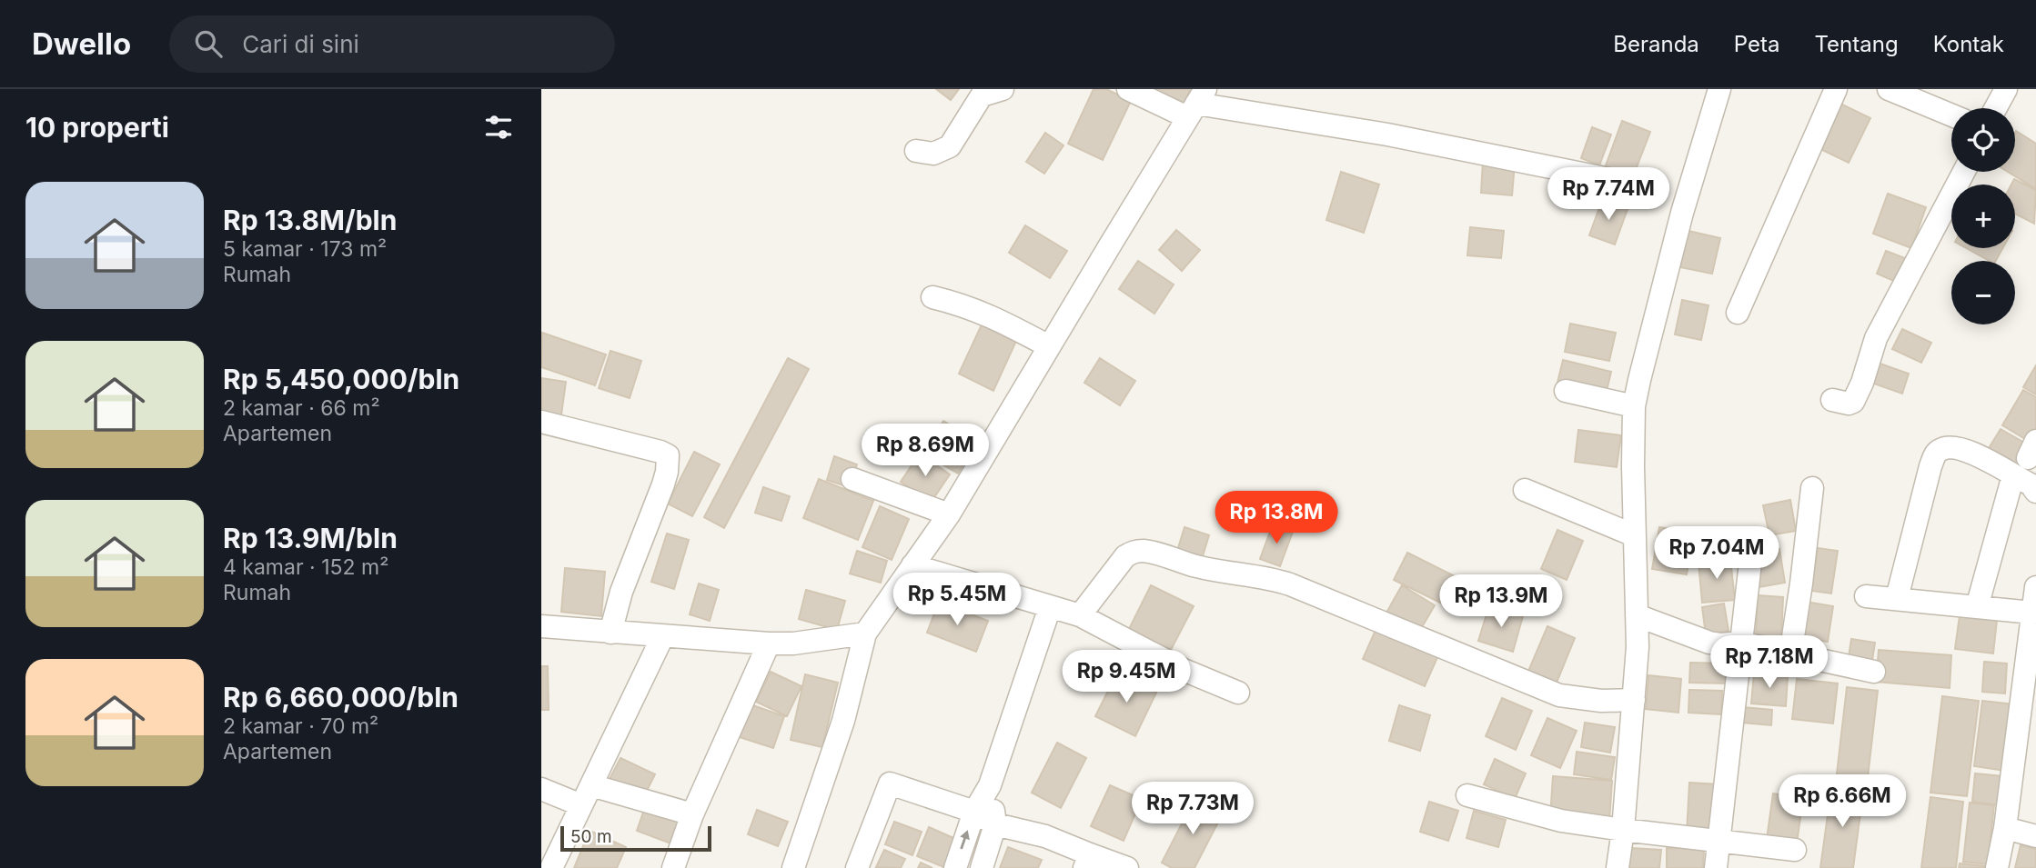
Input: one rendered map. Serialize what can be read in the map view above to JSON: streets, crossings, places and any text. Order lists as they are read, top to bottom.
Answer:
{
  "scale_bar": "50 m",
  "page": {
    "header": "Dwello",
    "search": "Cari di sini",
    "nav": [
      "Beranda",
      "Peta",
      "Tentang",
      "Kontak"
    ],
    "heading": "10 properti",
    "map_buttons": ["+", "−"],
    "list": [
      {
        "name": "Rp 13.8M/bln",
        "note": "5 kamar · 173 m² · Rumah"
      },
      {
        "name": "Rp 5,450,000/bln",
        "note": "2 kamar · 66 m² · Apartemen"
      },
      {
        "name": "Rp 13.9M/bln",
        "note": "4 kamar · 152 m² · Rumah"
      },
      {
        "name": "Rp 6,660,000/bln",
        "note": "2 kamar · 70 m² · Apartemen"
      }
    ],
    "price": [
      "Rp 7.74M",
      "Rp 8.69M",
      "Rp 13.8M",
      "Rp 7.04M",
      "Rp 5.45M",
      "Rp 13.9M",
      "Rp 7.18M",
      "Rp 9.45M",
      "Rp 6.66M",
      "Rp 7.73M"
    ],
    "scale": "50 m"
  }
}
